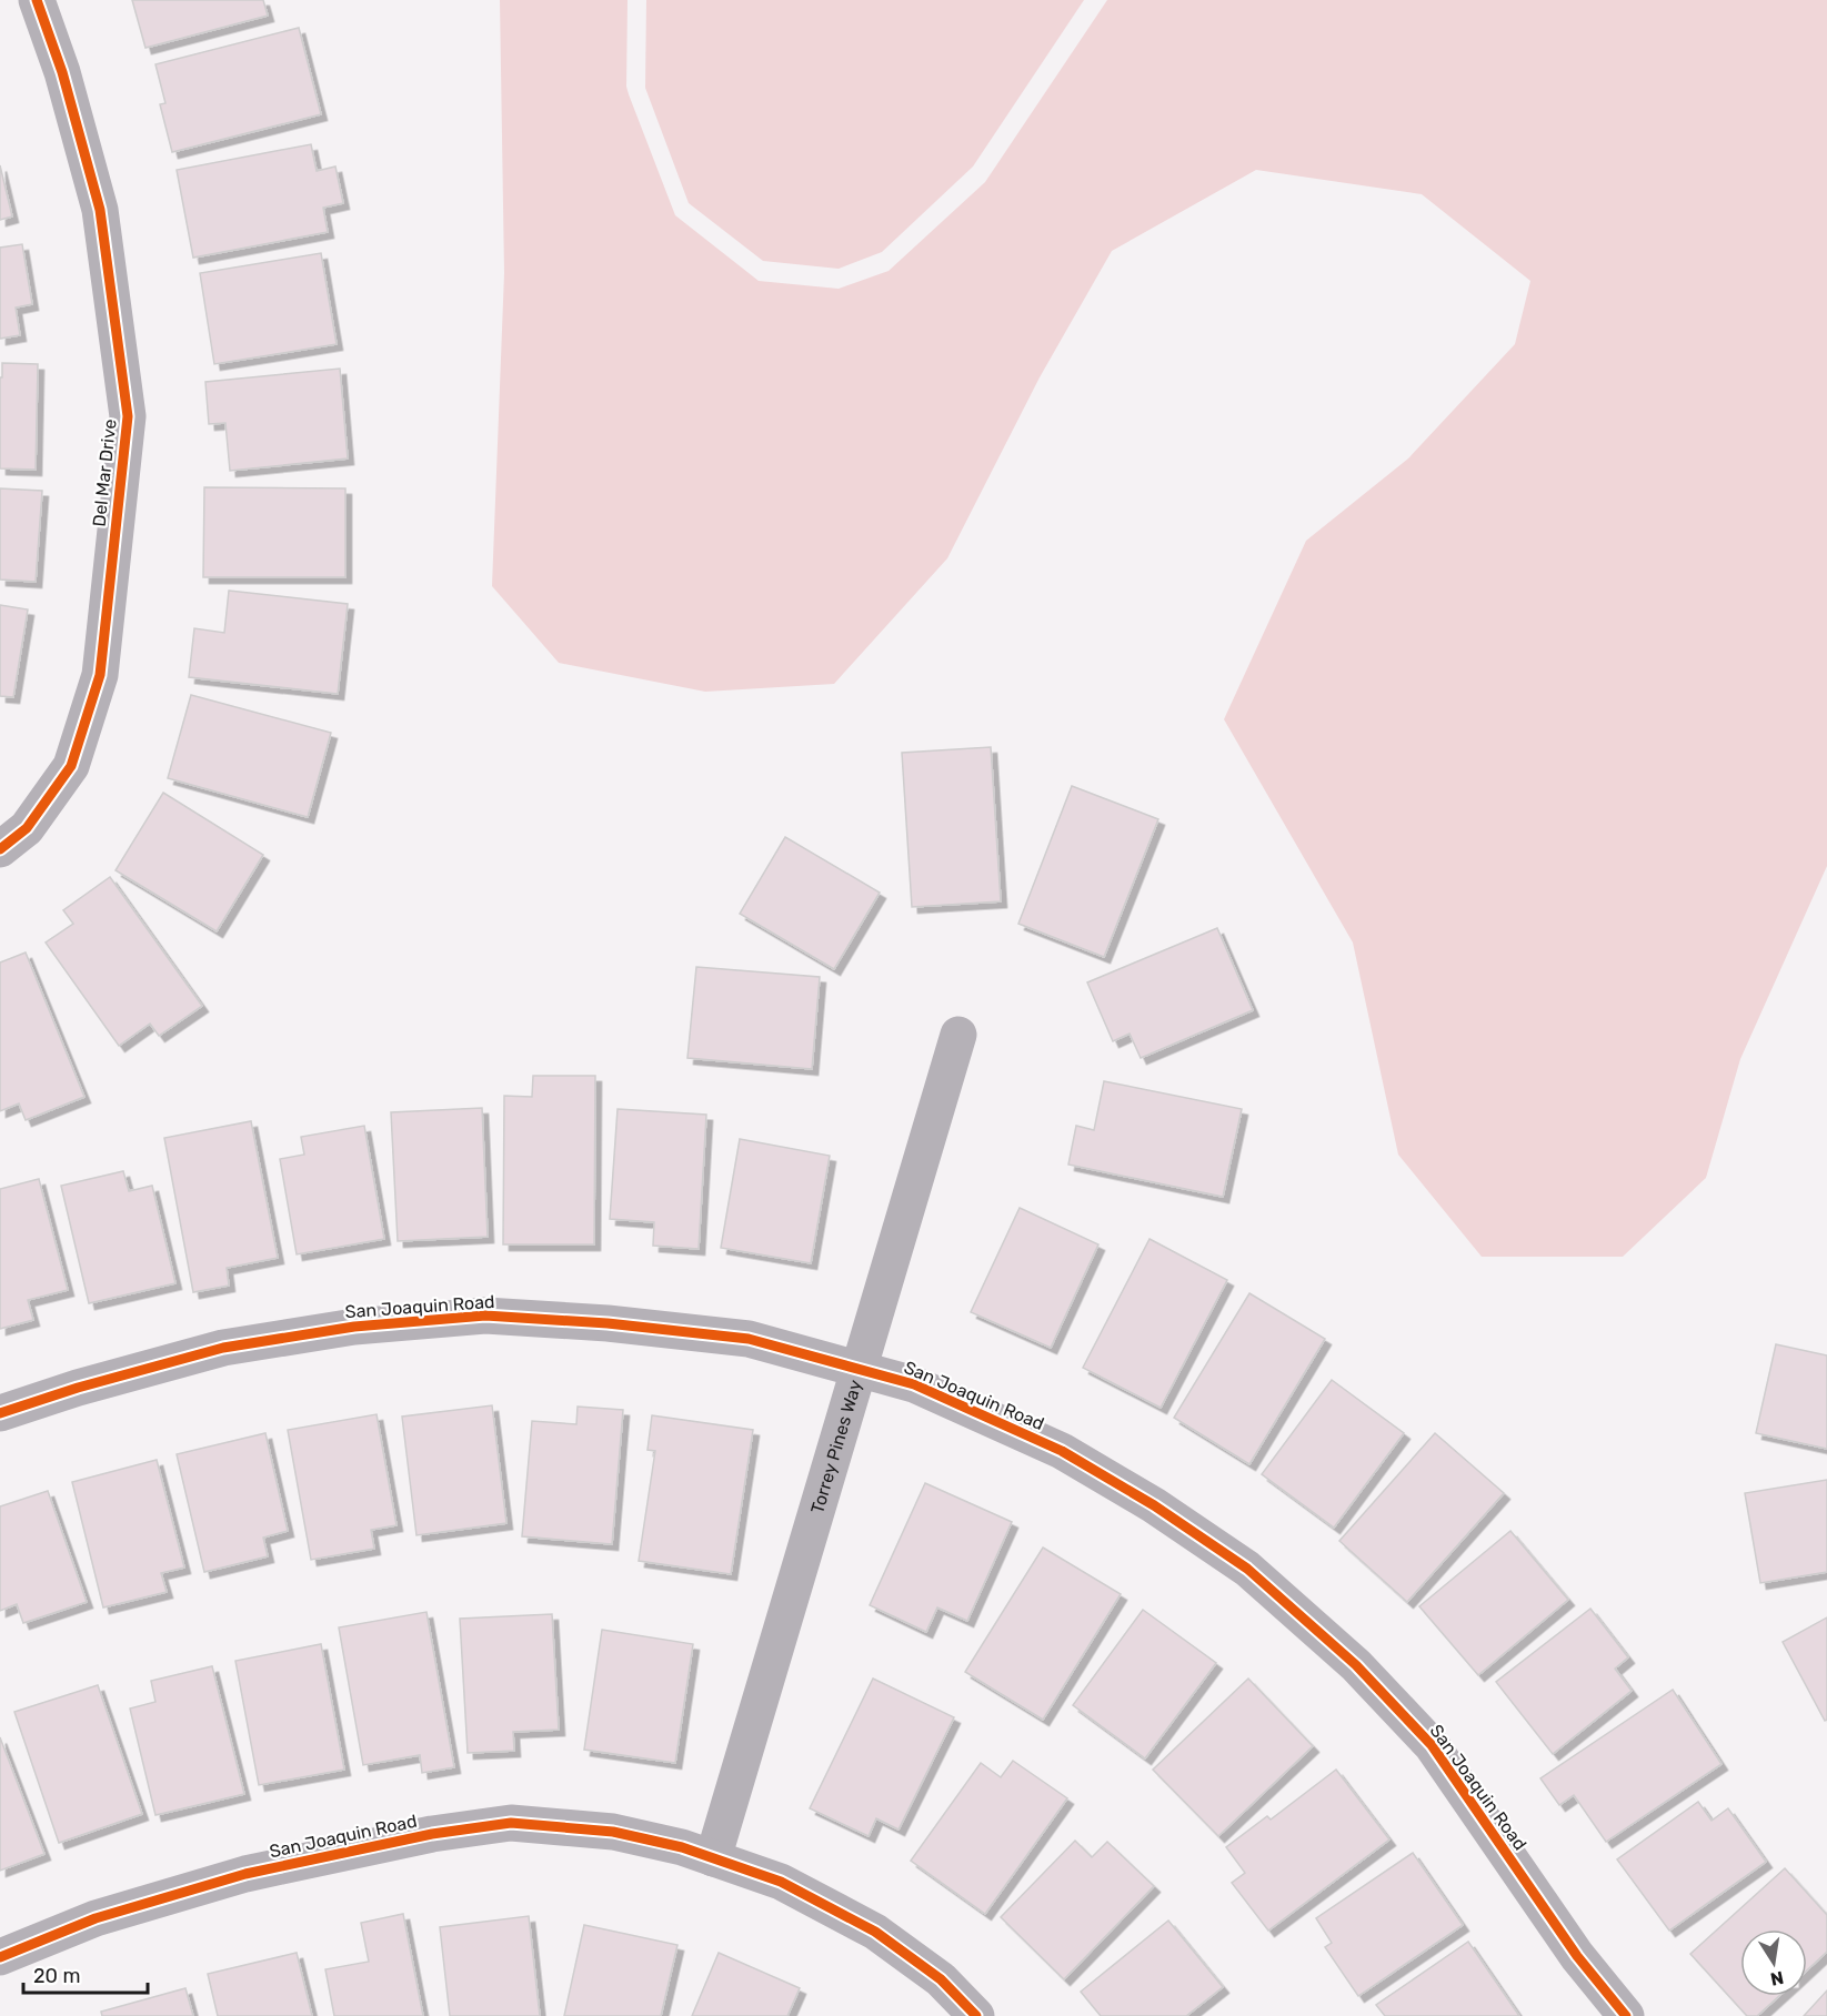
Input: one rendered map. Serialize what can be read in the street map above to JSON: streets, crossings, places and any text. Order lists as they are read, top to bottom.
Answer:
{
  "streets": {
    "street": ["Del Mar Drive", "San Joaquin Road", "Torrey Pines Way"]
  },
  "crossings": [
    ["San Joaquin Road", "Torrey Pines Way"]
  ],
  "scale_bar": "20 m",
  "north": "bottom"
}
